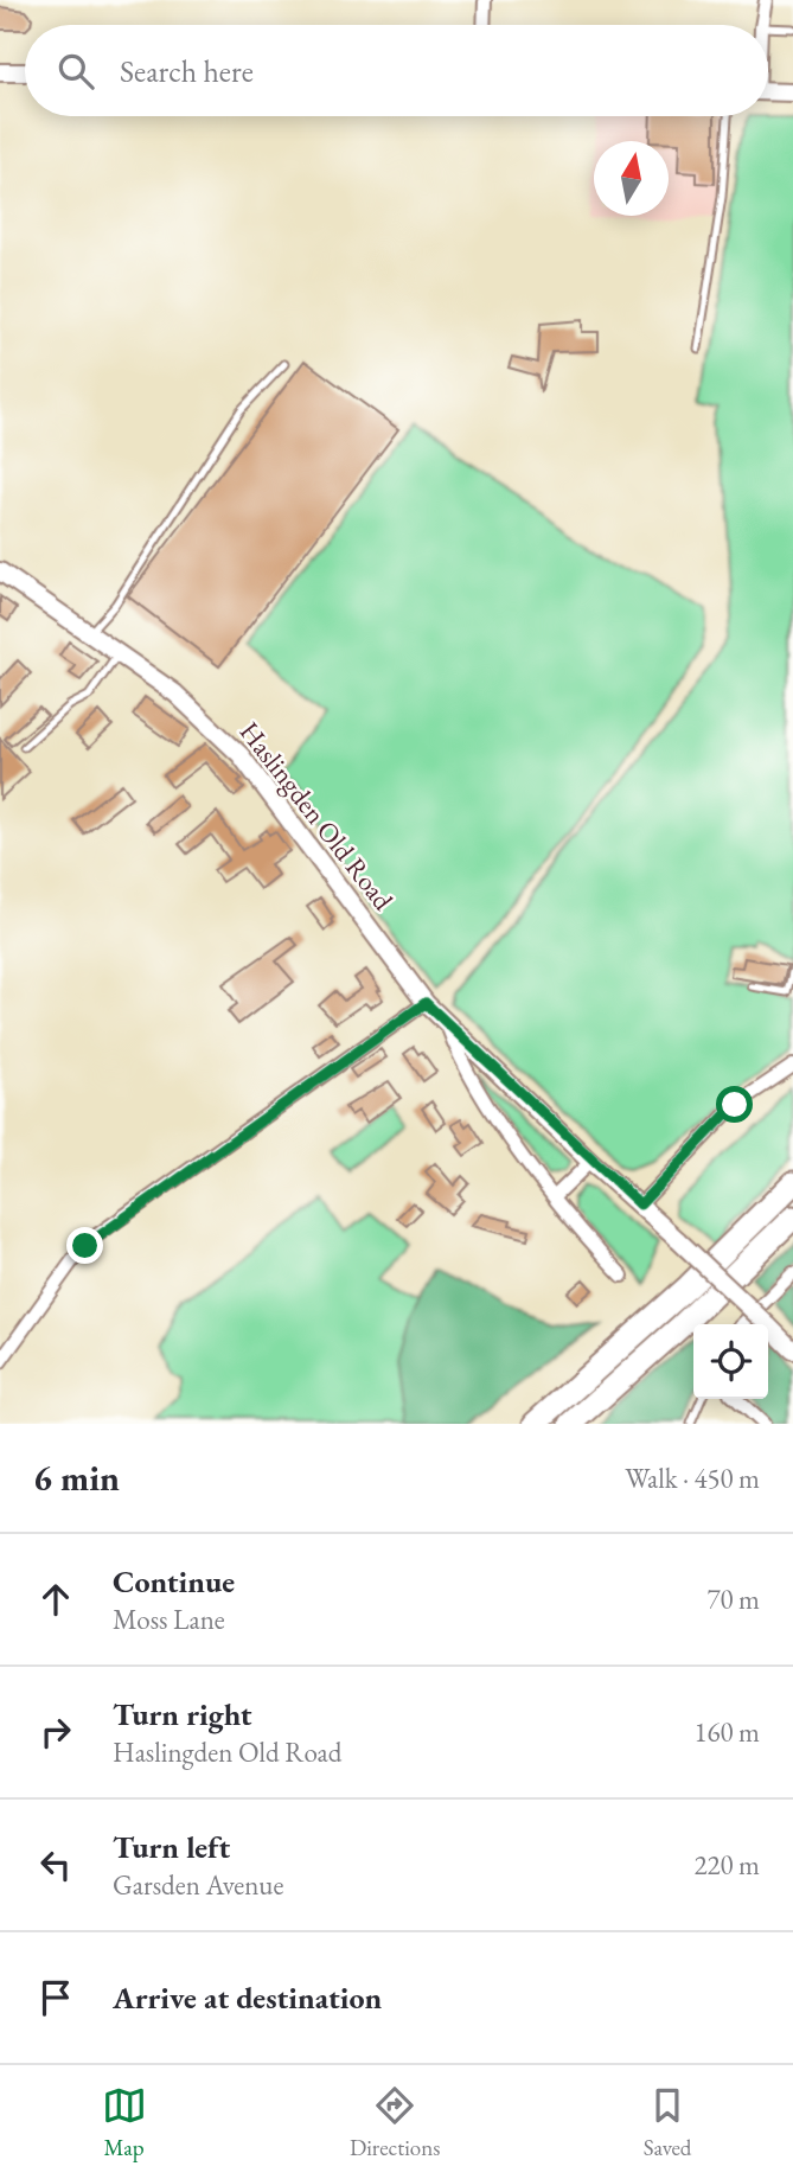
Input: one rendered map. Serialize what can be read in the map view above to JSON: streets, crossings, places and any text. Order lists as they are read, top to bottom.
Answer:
{
  "streets": {
    "main road": ["Haslingden Old Road"]
  },
  "north": "top",
  "page": {
    "search": "Search here",
    "heading": ["6 min", "Walk · 450 m"],
    "list": [
      ["Continue", "Moss Lane", "70 m"],
      ["Turn right", "Haslingden Old Road", "160 m"],
      ["Turn left", "Garsden Avenue", "220 m"],
      "Arrive at destination"
    ],
    "nav": ["Map", "Directions", "Saved"]
  }
}
